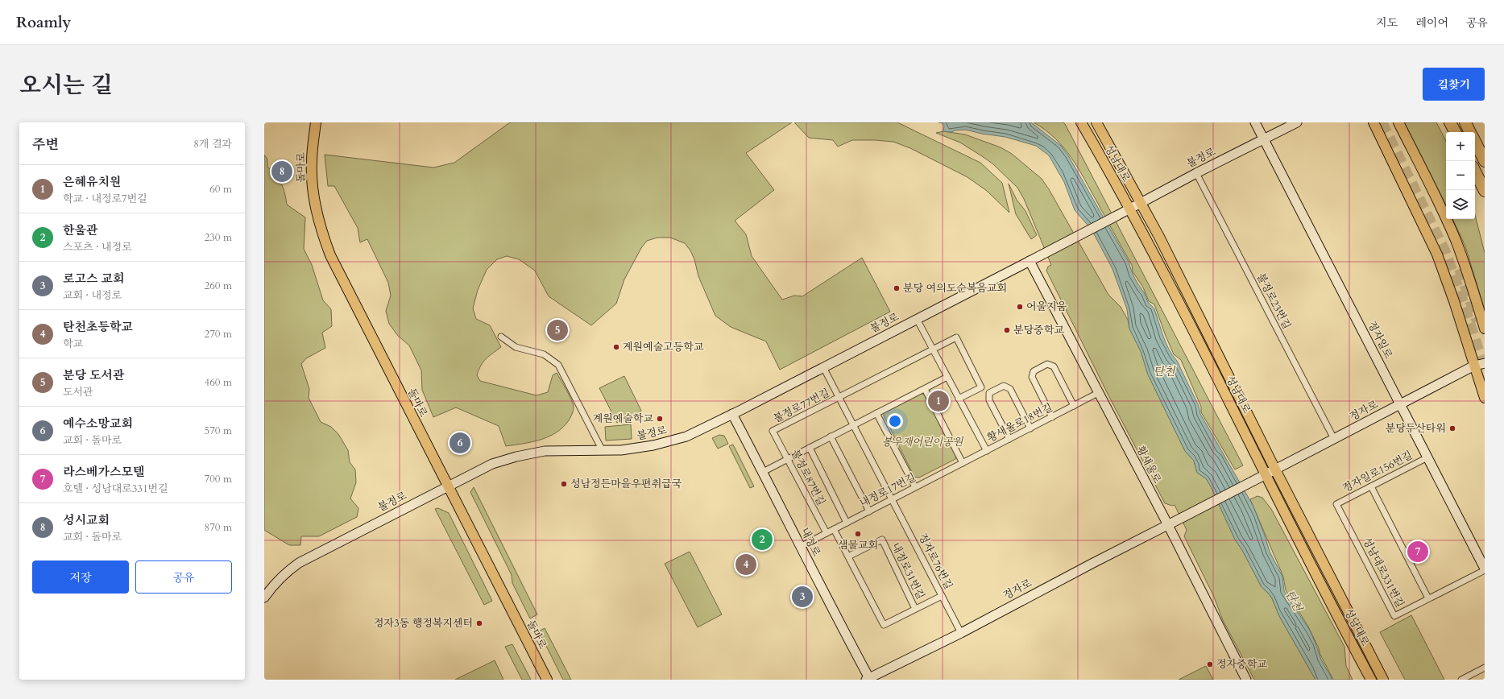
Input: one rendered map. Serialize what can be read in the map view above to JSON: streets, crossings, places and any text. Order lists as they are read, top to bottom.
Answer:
{
  "streets": {
    "main road": [
      "불정로",
      "성남대로",
      "돌마로",
      "정자일로",
      "정자로",
      "황새울로",
      "내정로"
    ],
    "street": [
      "불정로23번길",
      "불정로77번길",
      "황새울로18번길",
      "정자일로156번길",
      "불정로87번길",
      "내정로17번길",
      "정자로76번길",
      "내정로31번길",
      "성남대로331번길"
    ]
  },
  "crossings": [
    ["불정로", "성남대로"],
    ["불정로", "돌마로"],
    ["불정로", "불정로23번길"],
    ["불정로", "정자일로"],
    ["불정로", "불정로77번길"],
    ["불정로", "황새울로"],
    ["불정로", "내정로"],
    ["성남대로", "정자로"],
    ["불정로23번길", "정자로"],
    ["정자일로", "정자로"],
    ["정자일로", "정자일로156번길"],
    ["정자일로", "성남대로331번길"],
    ["불정로77번길", "불정로87번길"],
    ["불정로77번길", "내정로17번길"],
    ["불정로77번길", "정자로76번길"],
    ["정자로", "황새울로"],
    ["정자로", "내정로"],
    ["정자로", "정자로76번길"],
    ["황새울로18번길", "황새울로"],
    ["황새울로18번길", "내정로17번길"],
    ["정자일로156번길", "성남대로331번길"],
    ["불정로87번길", "내정로17번길"],
    ["내정로17번길", "내정로"],
    ["내정로17번길", "정자로76번길"],
    ["정자로76번길", "내정로31번길"]
  ],
  "water": ["탄천"],
  "parks": ["봉우재어린이공원"],
  "places": [
    "분당 여의도순복음교회",
    "어울지움",
    "분당중학교",
    "계원예술고등학교",
    "계원예술학교",
    "분당두산타워",
    "성남정든마을우편취급국",
    "샘물교회",
    "정자3동 행정복지센터",
    "정자중학교"
  ],
  "page": {
    "header": "Roamly",
    "nav": ["지도", "레이어", "공유"],
    "title": "오시는 길",
    "buttons": [
      "길찾기",
      ["저장", "공유"]
    ],
    "heading": ["주변", "8개 결과"],
    "map_buttons": ["+", "−"],
    "pins": [
      "8",
      "5",
      "1",
      "6",
      "2",
      "7",
      "4",
      "3"
    ],
    "list": [
      {
        "mark": "1",
        "name": "은혜유치원",
        "note": "학교 · 내정로7번길",
        "value": "60 m"
      },
      {
        "mark": "2",
        "name": "한울관",
        "note": "스포츠 · 내정로",
        "value": "230 m"
      },
      {
        "mark": "3",
        "name": "로고스 교회",
        "note": "교회 · 내정로",
        "value": "260 m"
      },
      {
        "mark": "4",
        "name": "탄천초등학교",
        "note": "학교",
        "value": "270 m"
      },
      {
        "mark": "5",
        "name": "분당 도서관",
        "note": "도서관",
        "value": "460 m"
      },
      {
        "mark": "6",
        "name": "예수소망교회",
        "note": "교회 · 돌마로",
        "value": "570 m"
      },
      {
        "mark": "7",
        "name": "라스베가스모텔",
        "note": "호텔 · 성남대로331번길",
        "value": "700 m"
      },
      {
        "mark": "8",
        "name": "성시교회",
        "note": "교회 · 돌마로",
        "value": "870 m"
      }
    ]
  }
}
